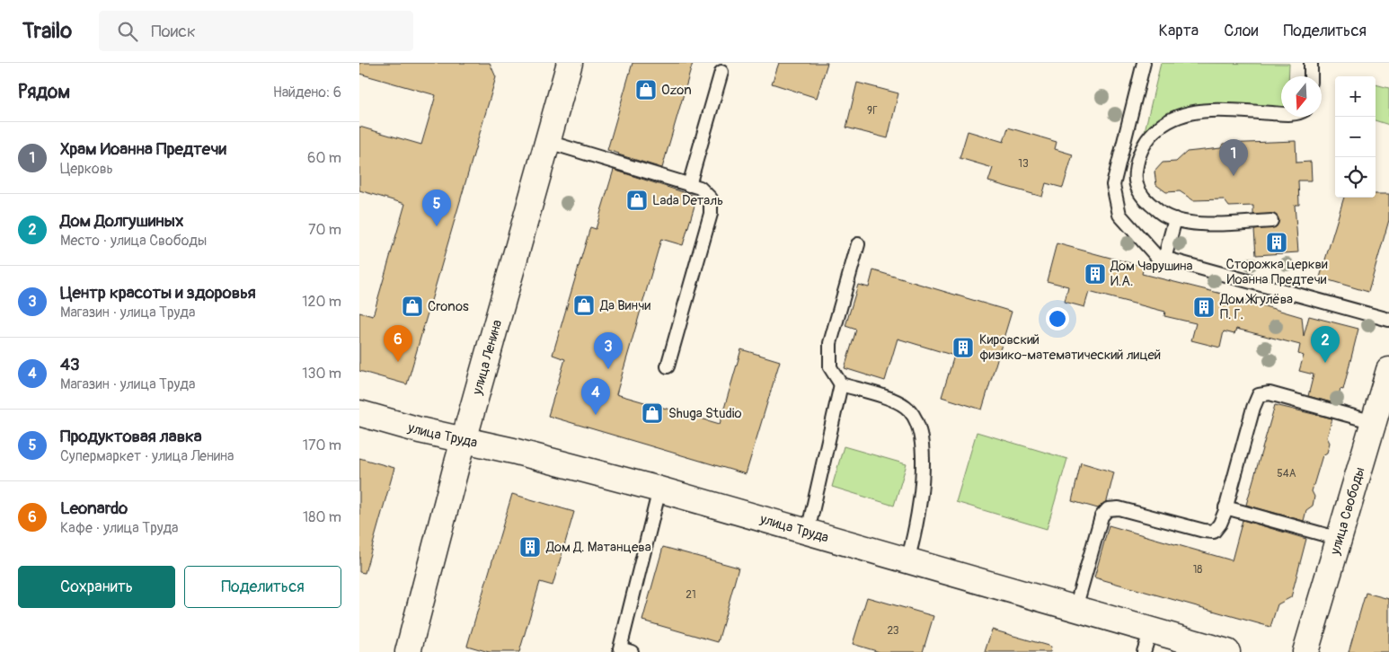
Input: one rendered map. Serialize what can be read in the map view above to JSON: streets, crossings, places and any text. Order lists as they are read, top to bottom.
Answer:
{
  "streets": {
    "street": ["улица Ленина", "улица Труда", "улица Свободы"]
  },
  "crossings": [
    ["улица Ленина", "улица Труда"]
  ],
  "places": {
    "shop": [
      "Ozon",
      "Lada Dеталь",
      "Да Винчи",
      "Cronos",
      "Shuga Studio"
    ],
    "building": [
      "Сторожка церкви Иоанна Предтечи",
      "Дом Чарушина И.А.",
      "Дом Жгулёва П. Г.",
      "Кировский физико-математический лицей",
      "Дом Д. Матанцева"
    ]
  },
  "house_numbers": [
    "9Г",
    "13",
    "54А",
    "18",
    "21",
    "23"
  ],
  "north": "bottom",
  "page": {
    "header": "Trailo",
    "search": "Поиск",
    "nav": ["Карта", "Слои", "Поделиться"],
    "heading": ["Рядом", "Найдено: 6"],
    "map_buttons": ["+", "−"],
    "list": [
      {
        "mark": "1",
        "name": "Храм Иоанна Предтечи",
        "note": "Церковь",
        "value": "60 m"
      },
      {
        "mark": "2",
        "name": "Дом Долгушиных",
        "note": "Место · улица Свободы",
        "value": "70 m"
      },
      {
        "mark": "3",
        "name": "Центр красоты и здоровья",
        "note": "Магазин · улица Труда",
        "value": "120 m"
      },
      {
        "mark": "4",
        "name": "43",
        "note": "Магазин · улица Труда",
        "value": "130 m"
      },
      {
        "mark": "5",
        "name": "Продуктовая лавка",
        "note": "Супермаркет · улица Ленина",
        "value": "170 m"
      },
      {
        "mark": "6",
        "name": "Leonardo",
        "note": "Кафе · улица Труда",
        "value": "180 m"
      }
    ],
    "pins": [
      "1",
      "5",
      "6",
      "2",
      "3",
      "4"
    ],
    "buttons": ["Сохранить", "Поделиться"]
  }
}
